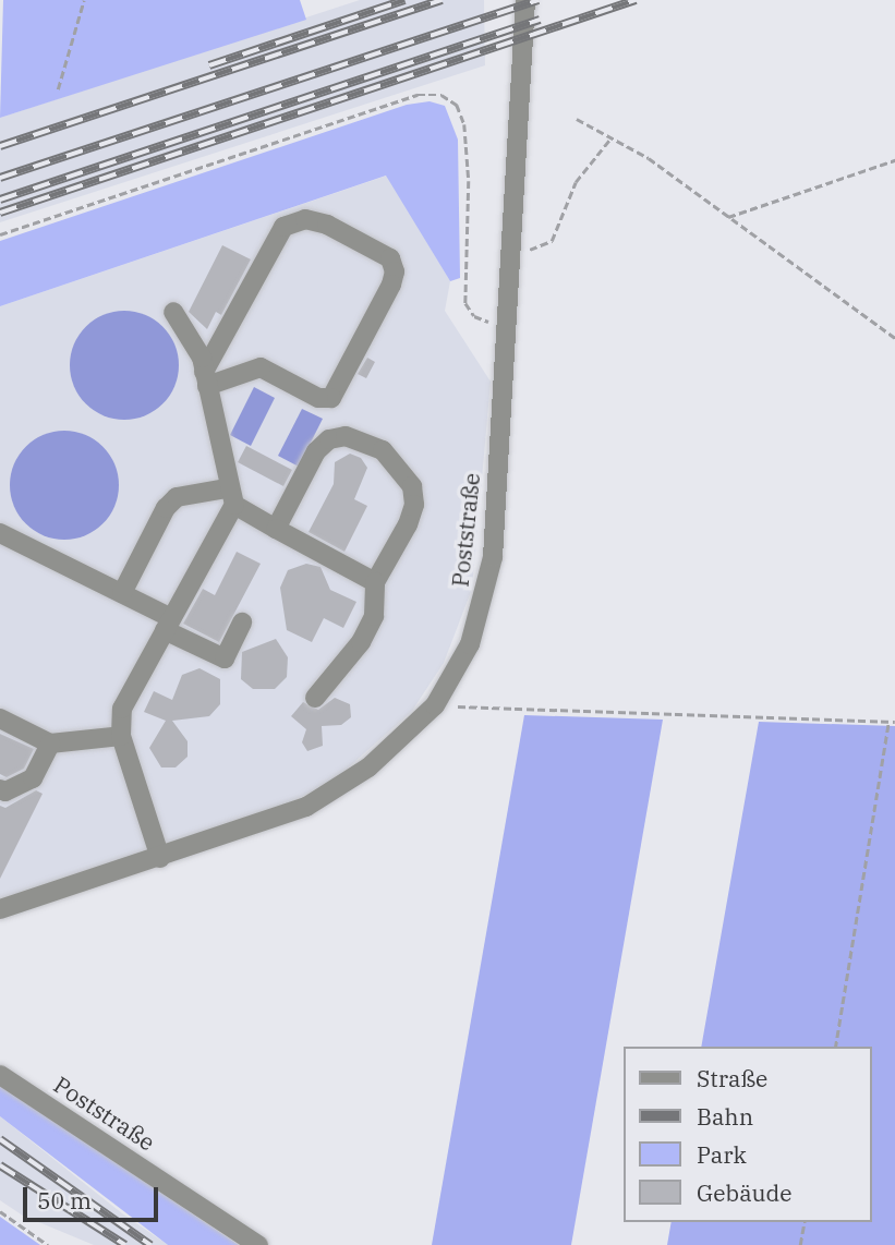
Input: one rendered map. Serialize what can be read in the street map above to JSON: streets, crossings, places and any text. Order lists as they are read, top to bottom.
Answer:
{
  "streets": {
    "street": ["Poststraße"]
  },
  "legend": [
    "Straße",
    "Bahn",
    "Park",
    "Gebäude"
  ],
  "scale_bar": "50 m"
}
